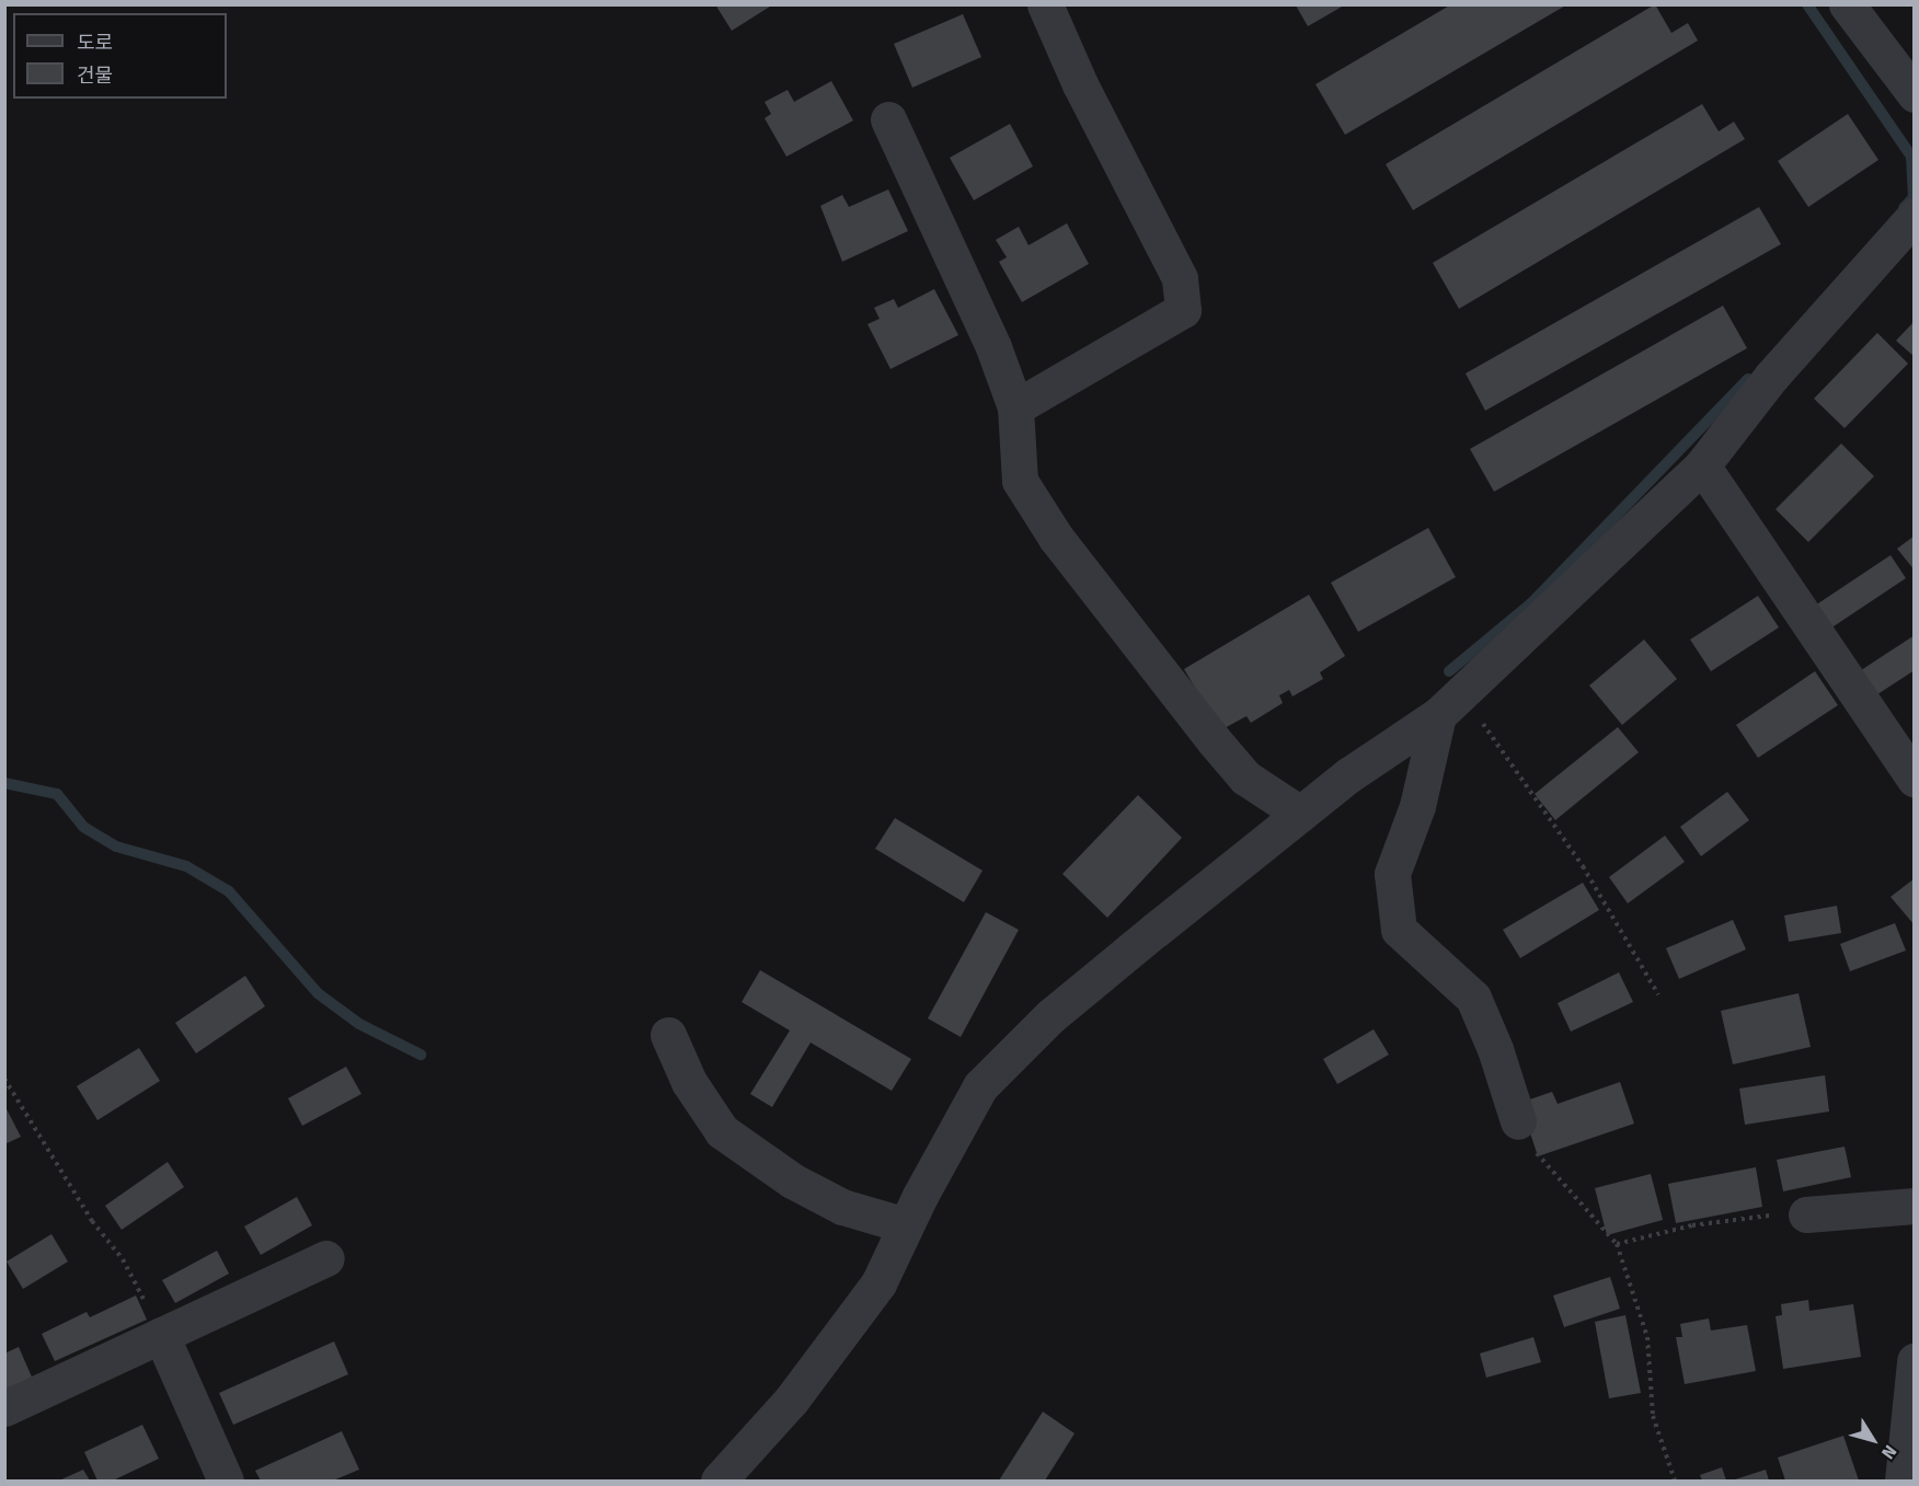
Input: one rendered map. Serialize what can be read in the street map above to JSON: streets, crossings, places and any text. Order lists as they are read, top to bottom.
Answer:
{
  "legend": ["도로", "건물"],
  "north": "bottom right"
}
